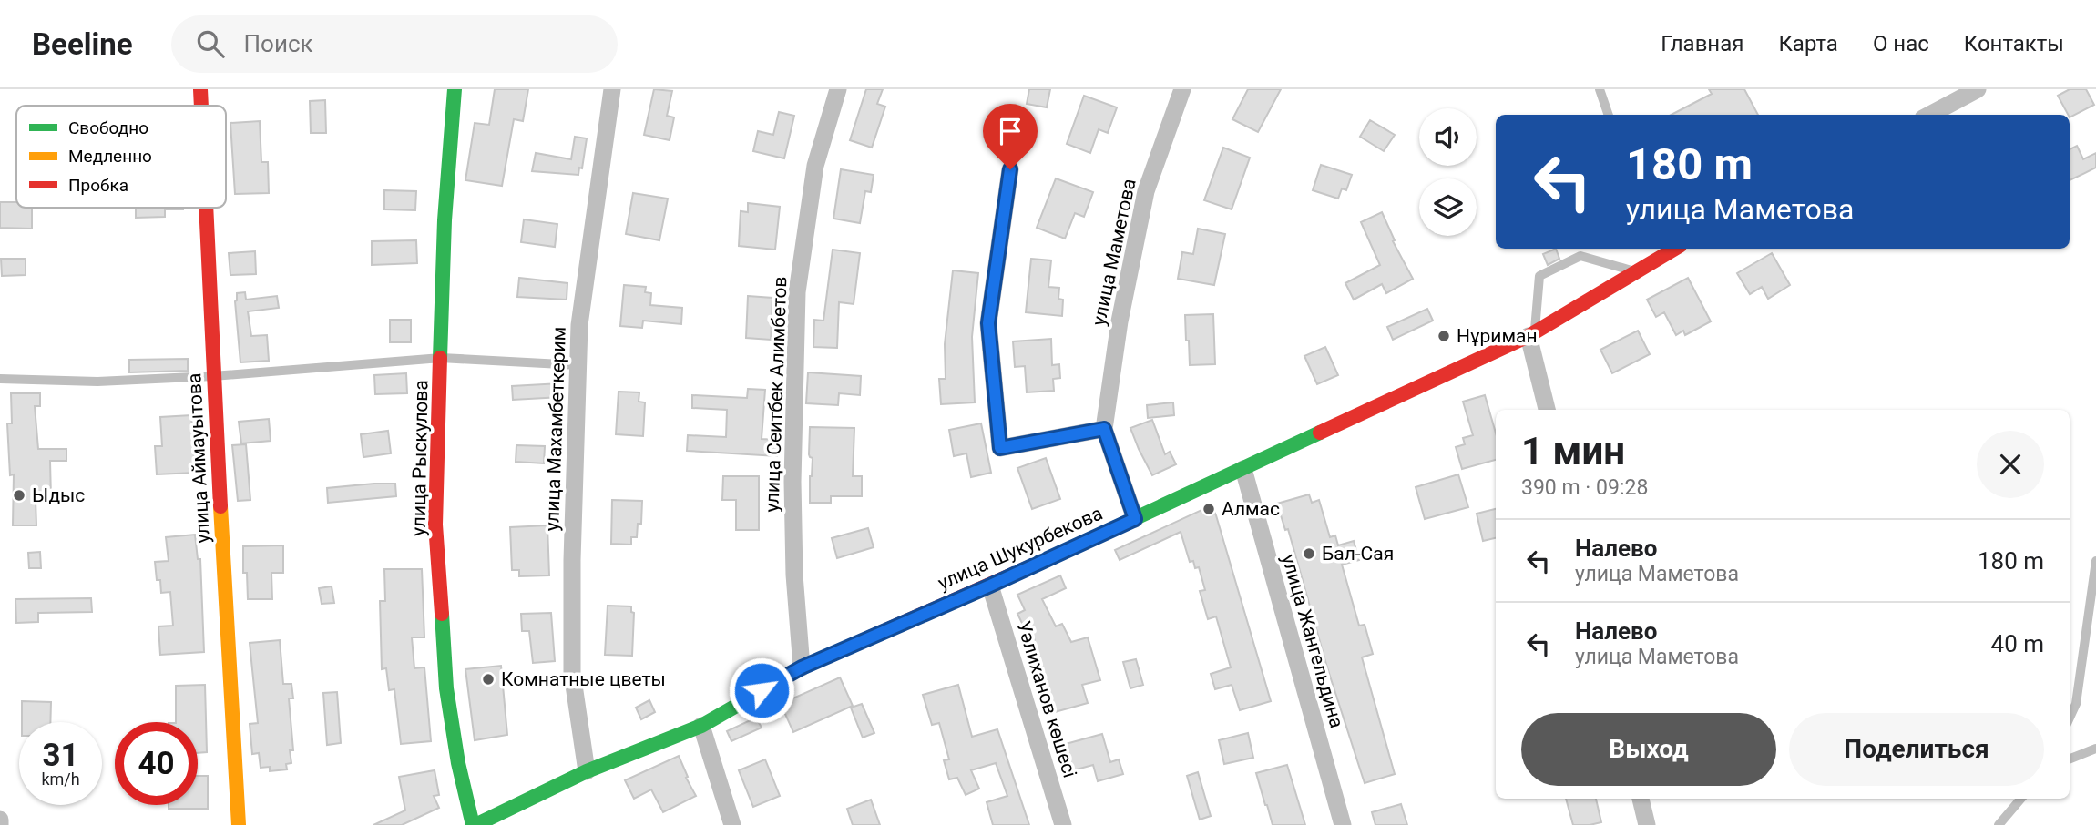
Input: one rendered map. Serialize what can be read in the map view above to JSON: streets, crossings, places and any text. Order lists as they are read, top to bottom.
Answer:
{
  "streets": {
    "street": [
      "улица Маметова",
      "улица Сеитбек Алимбетов",
      "улица Махамбеткерим",
      "улица Аймауытова",
      "улица Рыскулова",
      "улица Шукурбекова",
      "улица Жангельдина",
      "Уәлиханов көшесі"
    ]
  },
  "crossings": [
    ["улица Маметова", "улица Шукурбекова"],
    ["улица Сеитбек Алимбетов", "улица Шукурбекова"],
    ["улица Махамбеткерим", "улица Шукурбекова"],
    ["улица Рыскулова", "улица Шукурбекова"],
    ["улица Шукурбекова", "улица Жангельдина"],
    ["улица Шукурбекова", "Уәлиханов көшесі"]
  ],
  "places": [
    "Нұриман",
    "Ыдыс",
    "Алмас",
    "Бал-Сая",
    "Комнатные цветы"
  ],
  "legend": ["Свободно", "Медленно", "Пробка"],
  "page": {
    "header": "Beeline",
    "search": "Поиск",
    "nav": [
      "Главная",
      "Карта",
      "О нас",
      "Контакты"
    ],
    "turn": ["180 m", "улица Маметова"],
    "heading": ["1 мин", "390 m · 09:28"],
    "list": [
      {
        "name": "Налево",
        "note": "улица Маметова",
        "value": "180 m"
      },
      {
        "name": "Налево",
        "note": "улица Маметова",
        "value": "40 m"
      }
    ],
    "buttons": ["Выход", "Поделиться"],
    "speed": "31 km/h",
    "limit": "40"
  }
}
